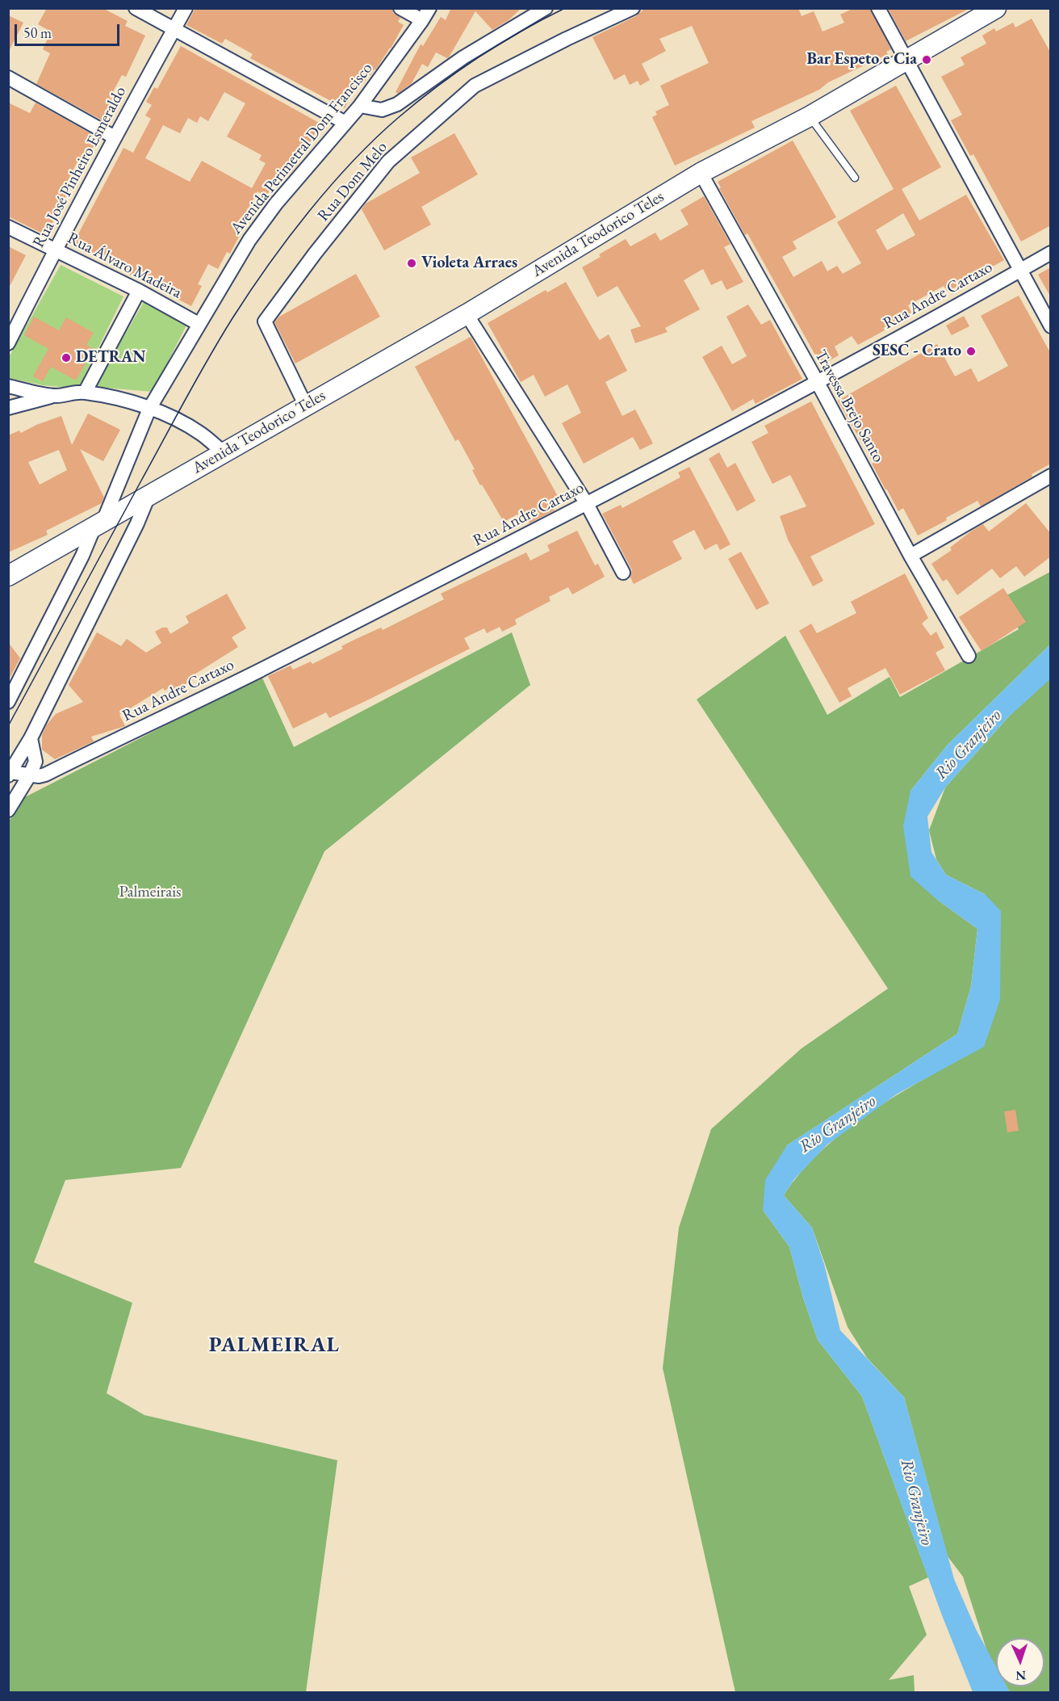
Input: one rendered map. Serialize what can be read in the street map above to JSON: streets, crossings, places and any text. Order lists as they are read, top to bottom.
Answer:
{
  "streets": {
    "main road": ["Avenida Teodorico Teles"],
    "street": [
      "Avenida Perimetral Dom Francisco",
      "Rua José Pinheiro Esmeraldo",
      "Rua Dom Melo",
      "Rua Álvaro Madeira",
      "Rua Andre Cartaxo",
      "Travessa Brejo Santo"
    ]
  },
  "crossings": [
    ["Avenida Perimetral Dom Francisco", "Avenida Teodorico Teles"],
    ["Avenida Perimetral Dom Francisco", "Rua Álvaro Madeira"],
    ["Rua José Pinheiro Esmeraldo", "Rua Álvaro Madeira"],
    ["Rua Dom Melo", "Avenida Teodorico Teles"],
    ["Avenida Teodorico Teles", "Travessa Brejo Santo"],
    ["Rua Andre Cartaxo", "Travessa Brejo Santo"]
  ],
  "districts": ["PALMEIRAL"],
  "water": ["Rio Granjeiro"],
  "parks": ["Palmeirais"],
  "places": [
    "Bar Espeto e Cia",
    "Violeta Arraes",
    "SESC - Crato",
    "DETRAN"
  ],
  "scale_bar": "50 m",
  "north": "bottom"
}
